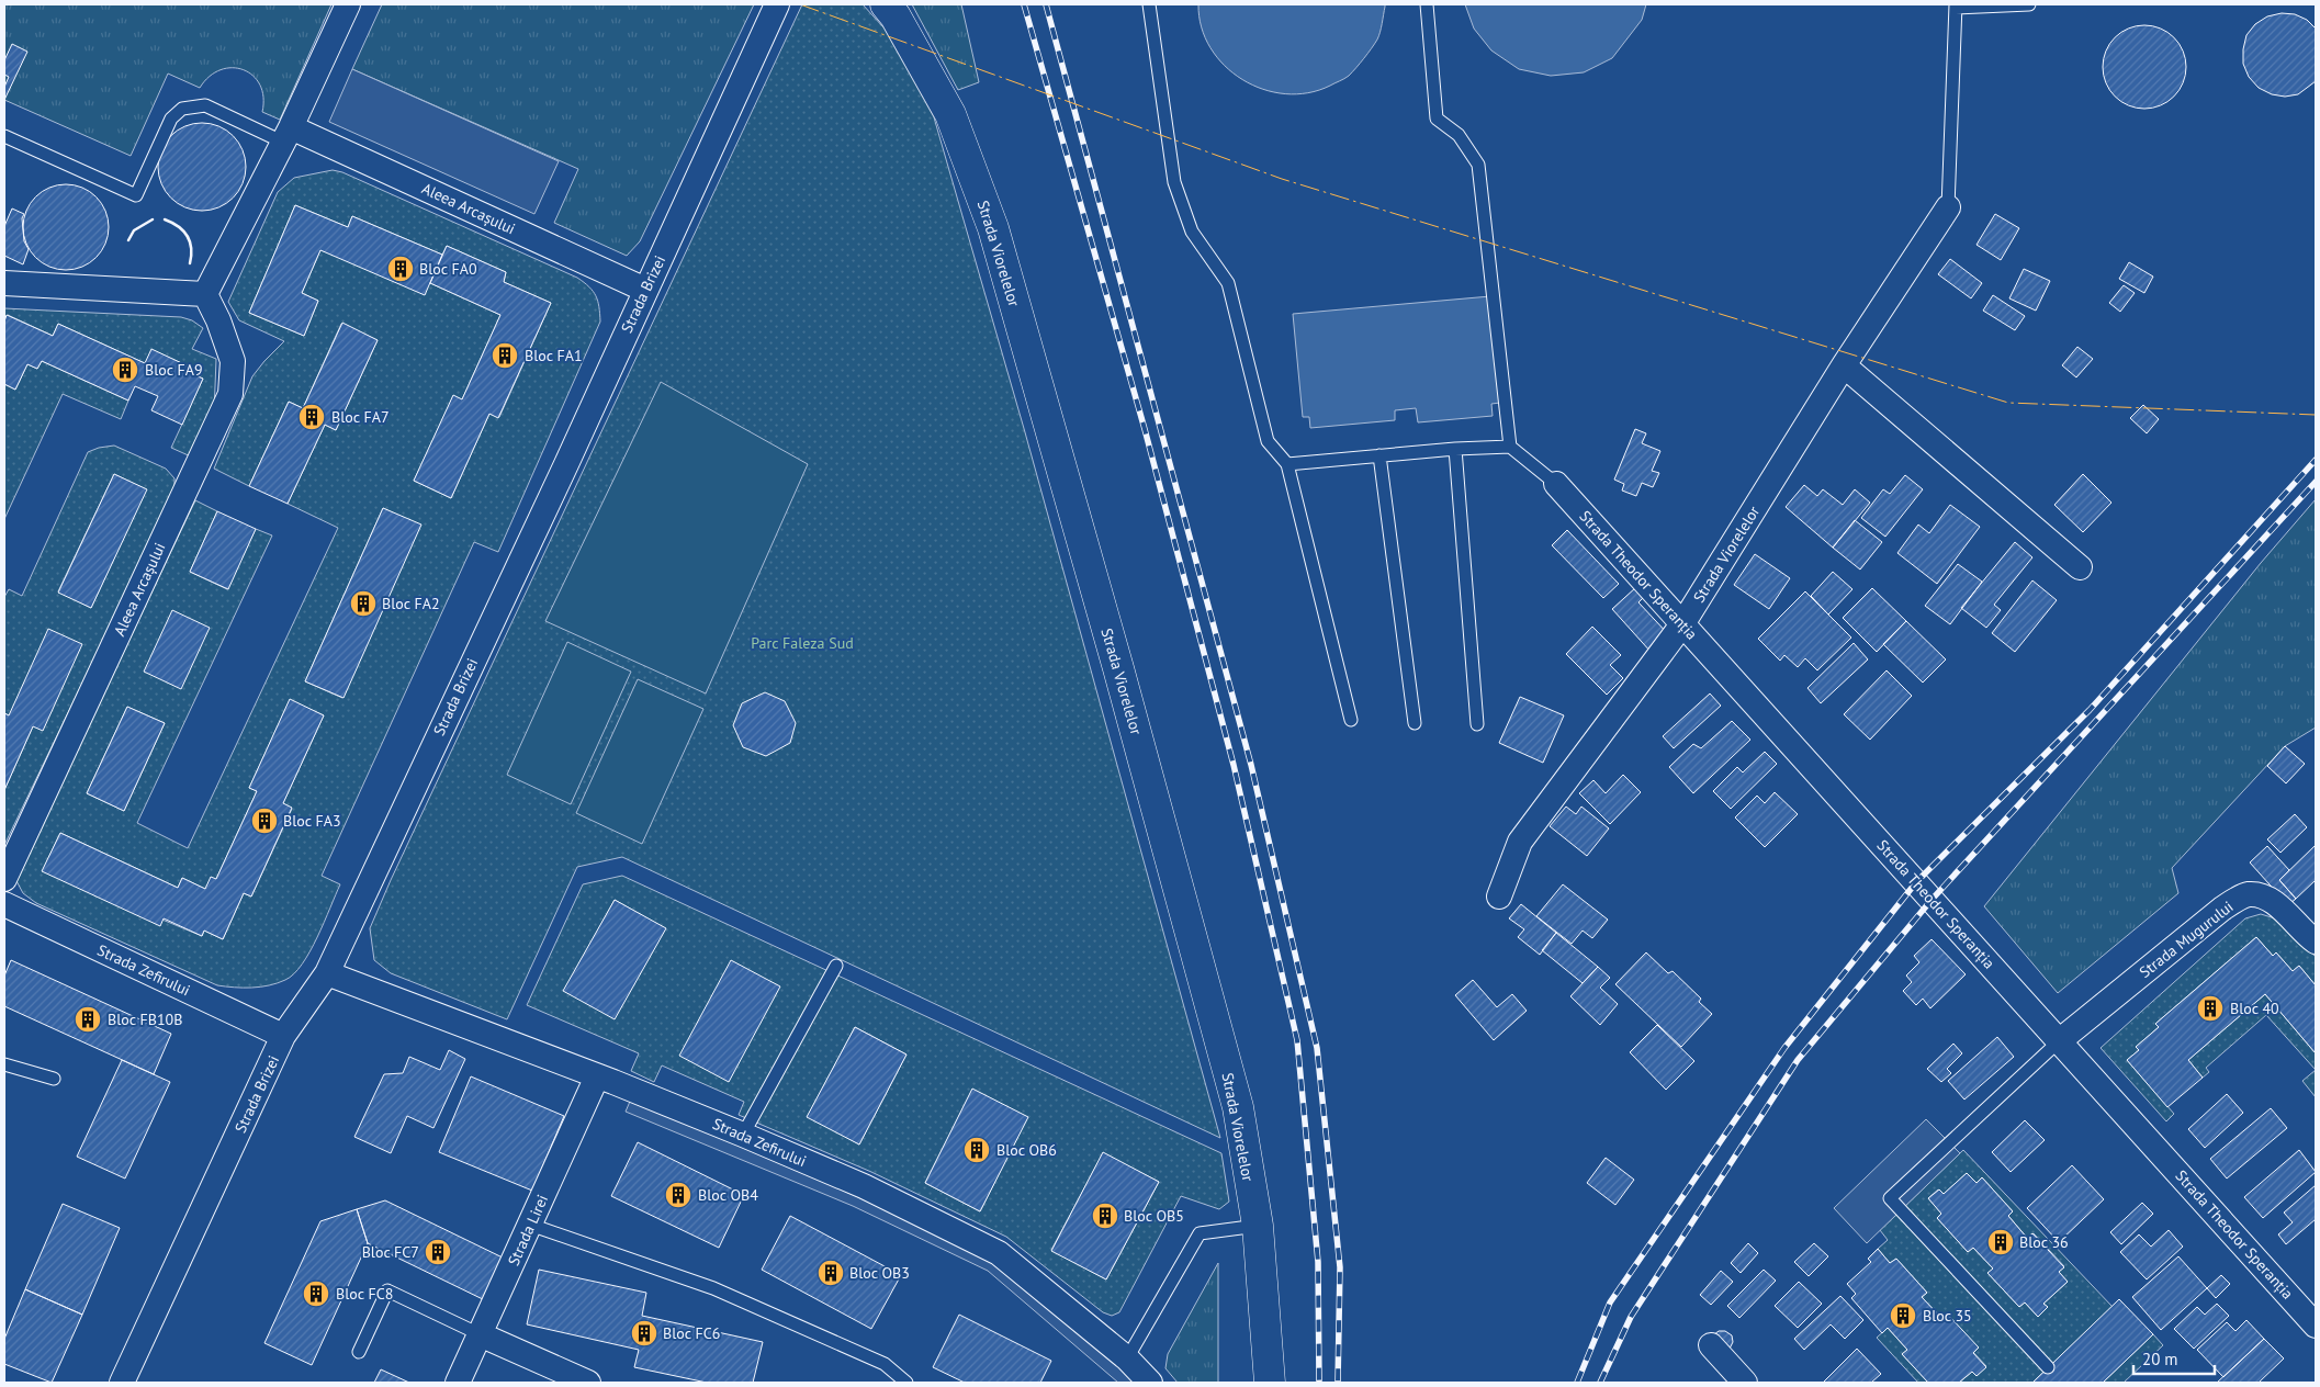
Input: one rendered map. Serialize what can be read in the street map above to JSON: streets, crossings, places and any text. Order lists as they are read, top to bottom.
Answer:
{
  "streets": {
    "street": [
      "Aleea Arcașului",
      "Strada Viorelelor",
      "Strada Brizei",
      "Strada Theodor Speranția",
      "Strada Mugurului",
      "Strada Zefirului",
      "Strada Lirei"
    ]
  },
  "crossings": [
    ["Aleea Arcașului", "Strada Brizei"],
    ["Strada Viorelelor", "Strada Theodor Speranția"],
    ["Strada Brizei", "Strada Zefirului"],
    ["Strada Theodor Speranția", "Strada Mugurului"],
    ["Strada Zefirului", "Strada Lirei"]
  ],
  "parks": ["Parc Faleza Sud"],
  "places": {
    "building": [
      "Bloc FA0",
      "Bloc FA1",
      "Bloc FA9",
      "Bloc FA7",
      "Bloc FA2",
      "Bloc FA3",
      "Bloc 40",
      "Bloc FB10B",
      "Bloc OB6",
      "Bloc OB4",
      "Bloc OB5",
      "Bloc 36",
      "Bloc FC7",
      "Bloc OB3",
      "Bloc FC8",
      "Bloc 35",
      "Bloc FC6"
    ]
  },
  "scale_bar": "20 m"
}
